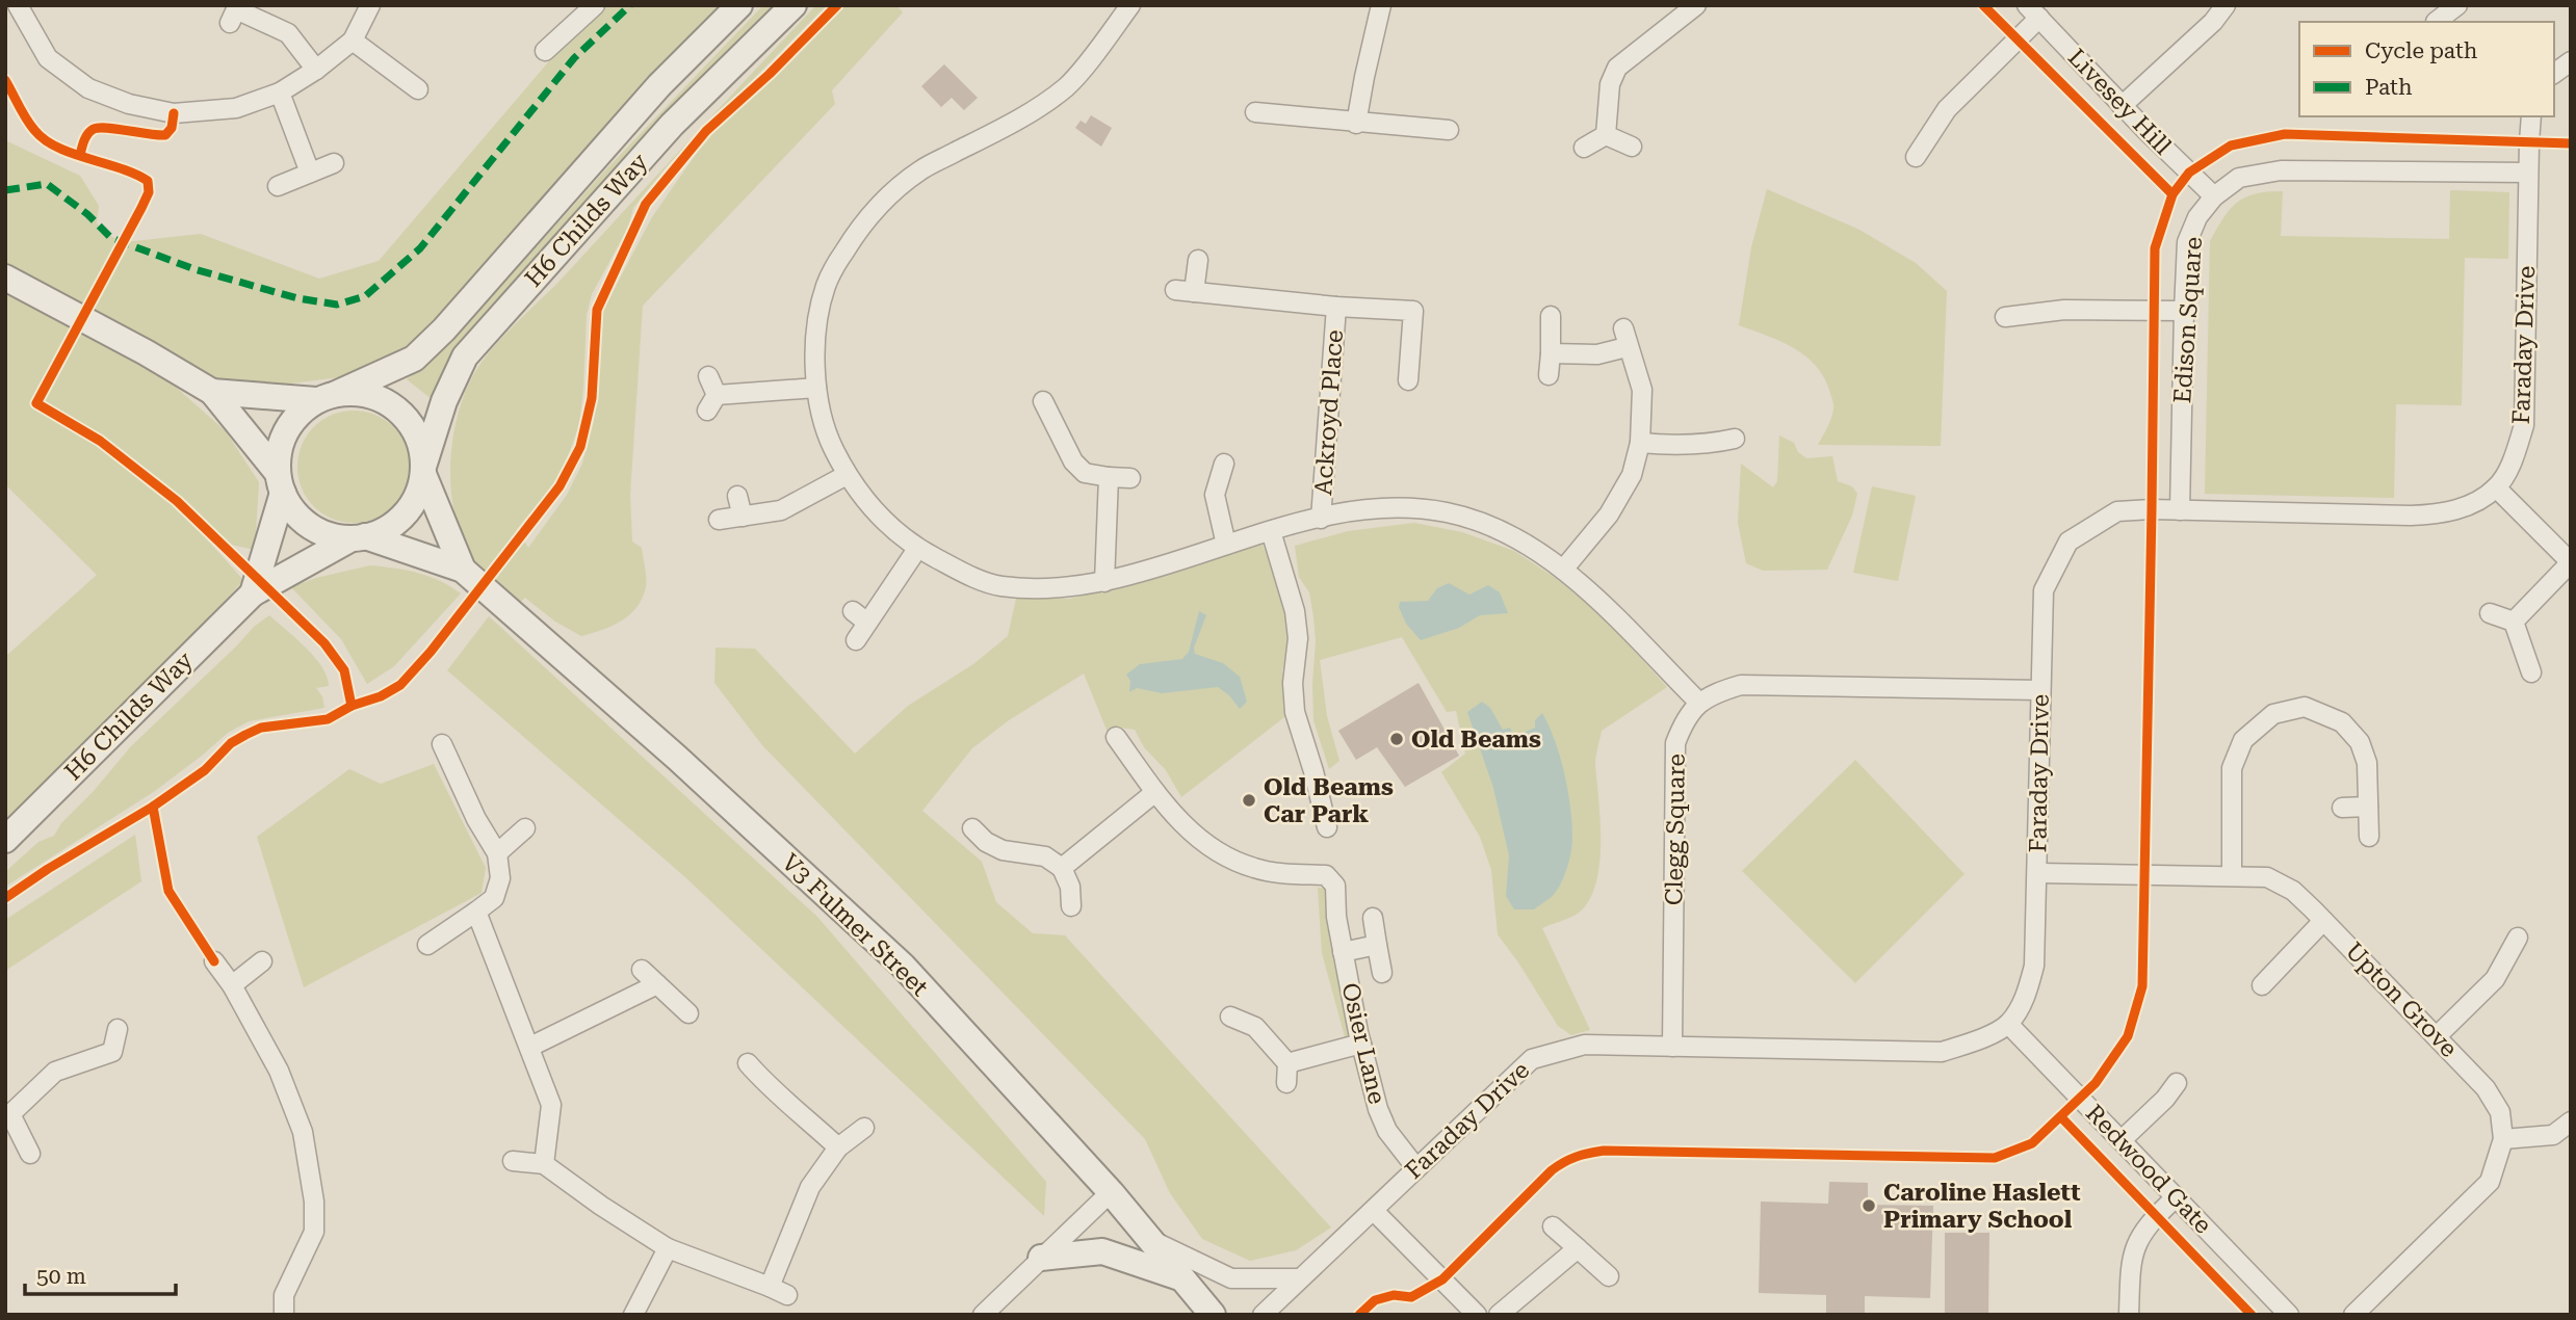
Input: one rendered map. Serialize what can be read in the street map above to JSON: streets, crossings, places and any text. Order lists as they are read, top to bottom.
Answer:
{
  "streets": {
    "street": [
      "Livesey Hill",
      "H6 Childs Way",
      "Edison Square",
      "Faraday Drive",
      "Ackroyd Place",
      "Clegg Square",
      "V3 Fulmer Street",
      "Upton Grove",
      "Osier Lane",
      "Redwood Gate"
    ]
  },
  "crossings": [
    ["Livesey Hill", "Edison Square"],
    ["H6 Childs Way", "V3 Fulmer Street"],
    ["Edison Square", "Faraday Drive"],
    ["Faraday Drive", "Clegg Square"],
    ["Faraday Drive", "Upton Grove"],
    ["Faraday Drive", "Osier Lane"],
    ["Faraday Drive", "Redwood Gate"]
  ],
  "places": ["Old Beams", "Old Beams Car Park", "Caroline Haslett Primary School"],
  "legend": ["Cycle path", "Path"],
  "scale_bar": "50 m"
}
